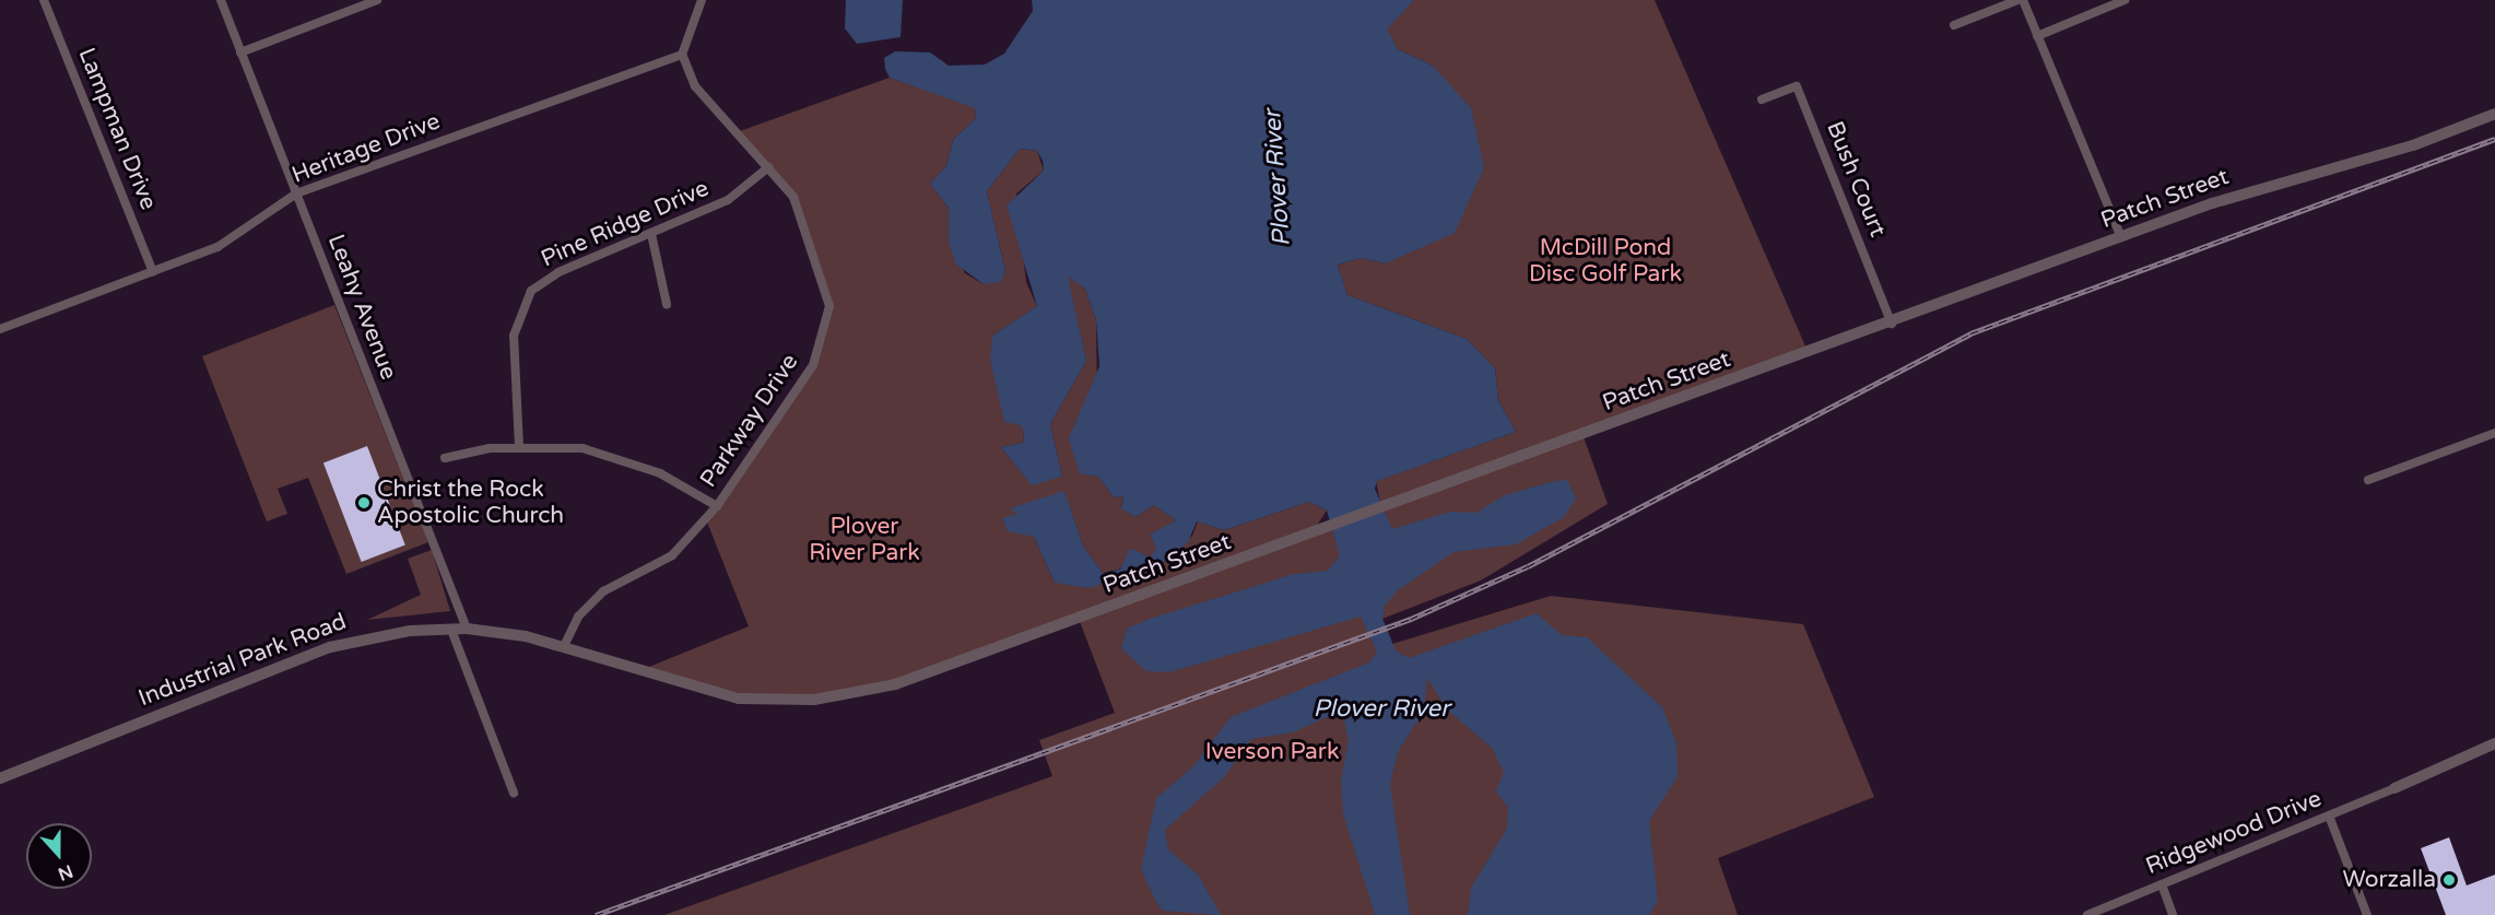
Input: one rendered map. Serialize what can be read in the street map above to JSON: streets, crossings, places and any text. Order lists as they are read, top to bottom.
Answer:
{
  "streets": {
    "street": [
      "Lampman Drive",
      "Heritage Drive",
      "Bush Court",
      "Patch Street",
      "Pine Ridge Drive",
      "Leahy Avenue",
      "Parkway Drive",
      "Industrial Park Road",
      "Ridgewood Drive"
    ]
  },
  "crossings": [
    ["Lampman Drive", "Heritage Drive"],
    ["Heritage Drive", "Leahy Avenue"],
    ["Heritage Drive", "Parkway Drive"],
    ["Bush Court", "Patch Street"],
    ["Patch Street", "Industrial Park Road"],
    ["Pine Ridge Drive", "Parkway Drive"],
    ["Leahy Avenue", "Industrial Park Road"],
    ["Parkway Drive", "Industrial Park Road"]
  ],
  "water": ["Plover River"],
  "parks": ["McDill Pond Disc Golf Park", "Plover River Park", "Iverson Park"],
  "places": ["Christ the Rock Apostolic Church", "Worzalla"],
  "north": "bottom"
}
